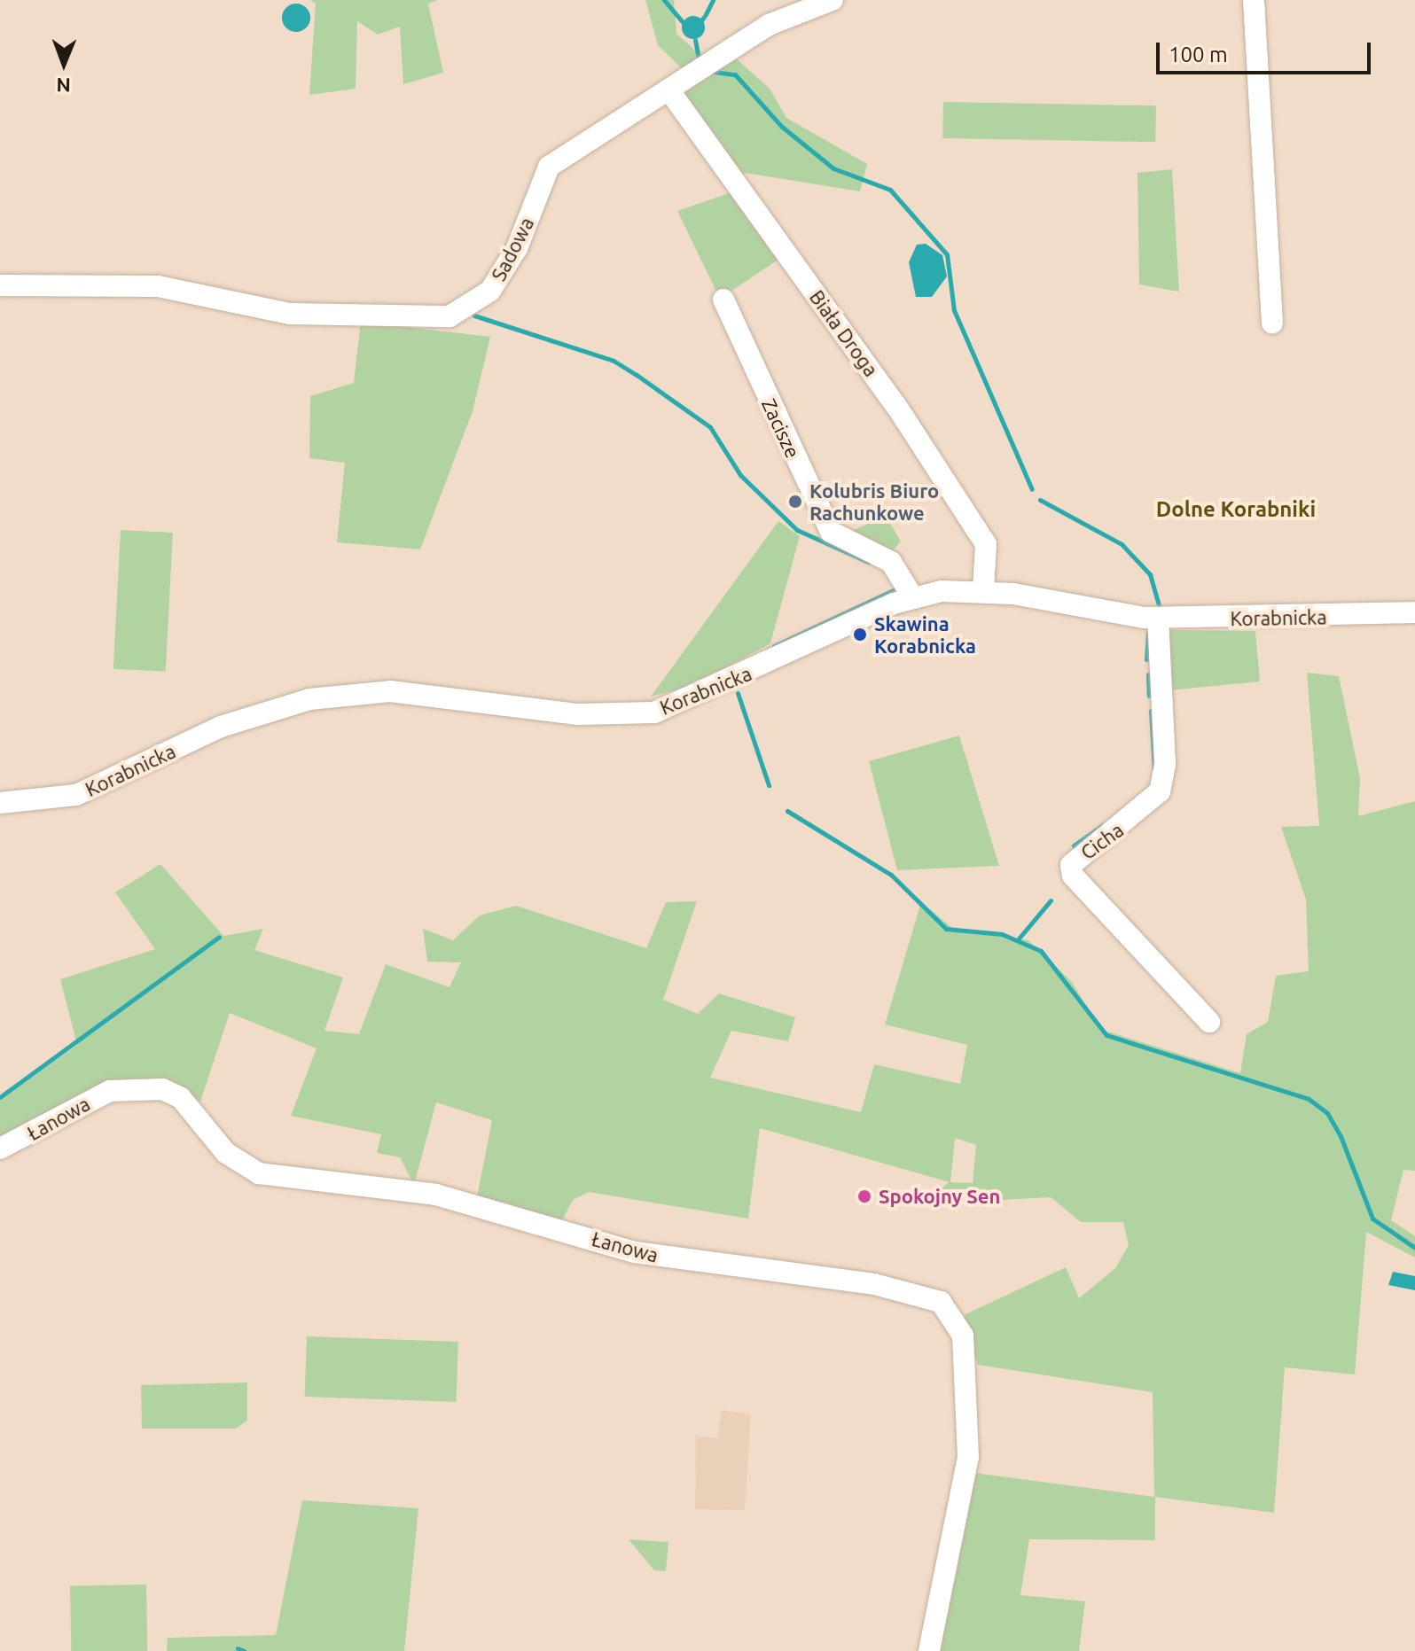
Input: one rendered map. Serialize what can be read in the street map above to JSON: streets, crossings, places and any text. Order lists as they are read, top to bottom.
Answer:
{
  "streets": {
    "street": [
      "Sadowa",
      "Biała Droga",
      "Zacisze",
      "Korabnicka",
      "Cicha",
      "Łanowa"
    ]
  },
  "crossings": [
    ["Sadowa", "Biała Droga"],
    ["Biała Droga", "Korabnicka"],
    ["Zacisze", "Korabnicka"],
    ["Korabnicka", "Cicha"]
  ],
  "districts": ["Dolne Korabniki"],
  "places": ["Kolubris Biuro Rachunkowe", "Skawina Korabnicka", "Spokojny Sen"],
  "scale_bar": "100 m",
  "north": "bottom"
}
